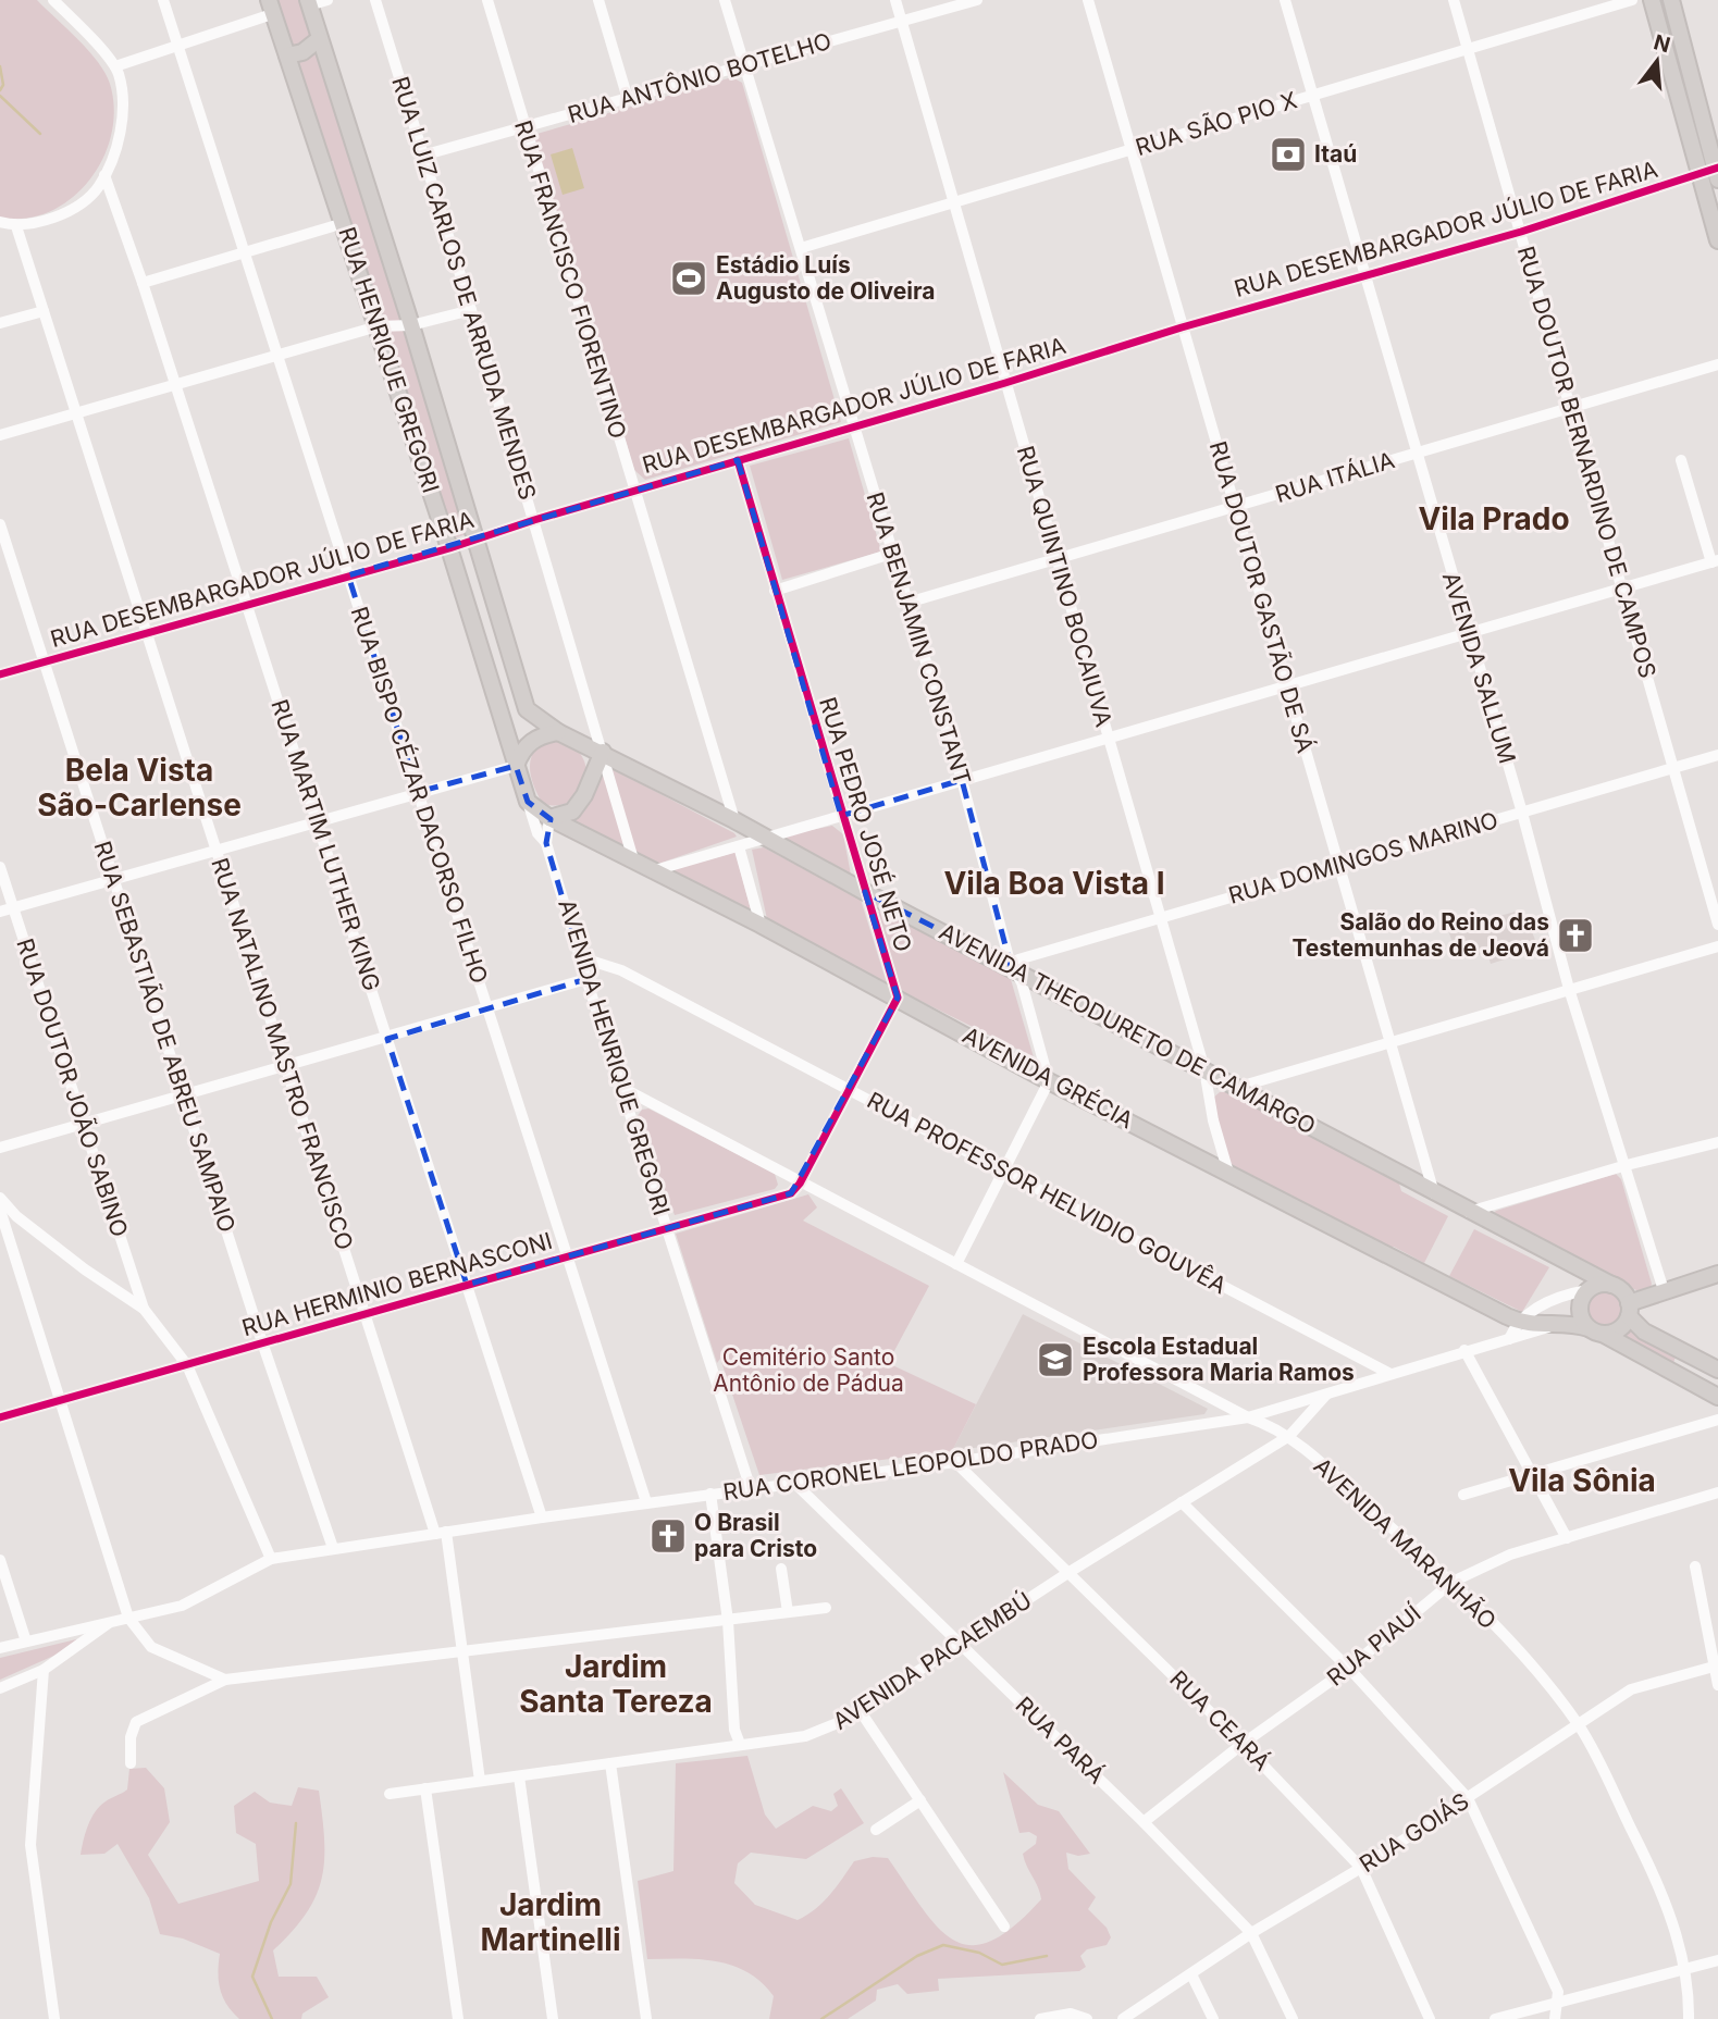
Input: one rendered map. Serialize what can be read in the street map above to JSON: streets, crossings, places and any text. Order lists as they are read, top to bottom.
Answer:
{
  "streets": {
    "main road": [
      "RUA HENRIQUE GREGORI",
      "AVENIDA THEODURETO DE CAMARGO",
      "AVENIDA GRÉCIA",
      "RUA CORONEL LEOPOLDO PRADO"
    ],
    "street": [
      "RUA ANTÔNIO BOTELHO",
      "RUA SÃO PIO X",
      "RUA DESEMBARGADOR JÚLIO DE FARIA",
      "RUA FRANCISCO FIORENTINO",
      "RUA LUIZ CARLOS DE ARRUDA MENDES",
      "RUA DOUTOR BERNARDINO DE CAMPOS",
      "RUA ITÁLIA",
      "RUA QUINTINO BOCAIUVA",
      "RUA DOUTOR GASTÃO DE SÁ",
      "RUA BENJAMIN CONSTANT",
      "AVENIDA SALLUM",
      "RUA BISPO CÉZAR DACORSO FILHO",
      "RUA PEDRO JOSÉ NETO",
      "RUA MARTIM LUTHER KING",
      "RUA DOMINGOS MARINO",
      "RUA SEBASTIÃO DE ABREU SAMPAIO",
      "RUA NATALINO MASTRO FRANCISCO",
      "AVENIDA HENRIQUE GREGORI",
      "RUA DOUTOR JOÃO SABINO",
      "RUA PROFESSOR HELVIDIO GOUVÊA",
      "RUA HERMINIO BERNASCONI",
      "AVENIDA MARANHÃO",
      "RUA PIAUÍ",
      "AVENIDA PACAEMBÚ",
      "RUA CEARÁ",
      "RUA PARÁ",
      "RUA GOIÁS"
    ]
  },
  "crossings": [
    ["RUA ANTÔNIO BOTELHO", "RUA FRANCISCO FIORENTINO"],
    ["RUA ANTÔNIO BOTELHO", "RUA LUIZ CARLOS DE ARRUDA MENDES"],
    ["RUA ANTÔNIO BOTELHO", "RUA QUINTINO BOCAIUVA"],
    ["RUA ANTÔNIO BOTELHO", "RUA BENJAMIN CONSTANT"],
    ["RUA SÃO PIO X", "RUA DOUTOR BERNARDINO DE CAMPOS"],
    ["RUA SÃO PIO X", "RUA QUINTINO BOCAIUVA"],
    ["RUA SÃO PIO X", "RUA DOUTOR GASTÃO DE SÁ"],
    ["RUA SÃO PIO X", "RUA BENJAMIN CONSTANT"],
    ["RUA SÃO PIO X", "AVENIDA SALLUM"],
    ["RUA DESEMBARGADOR JÚLIO DE FARIA", "RUA FRANCISCO FIORENTINO"],
    ["RUA DESEMBARGADOR JÚLIO DE FARIA", "RUA LUIZ CARLOS DE ARRUDA MENDES"],
    ["RUA DESEMBARGADOR JÚLIO DE FARIA", "RUA HENRIQUE GREGORI"],
    ["RUA DESEMBARGADOR JÚLIO DE FARIA", "RUA DOUTOR BERNARDINO DE CAMPOS"],
    ["RUA DESEMBARGADOR JÚLIO DE FARIA", "RUA QUINTINO BOCAIUVA"],
    ["RUA DESEMBARGADOR JÚLIO DE FARIA", "RUA DOUTOR GASTÃO DE SÁ"],
    ["RUA DESEMBARGADOR JÚLIO DE FARIA", "RUA BENJAMIN CONSTANT"],
    ["RUA DESEMBARGADOR JÚLIO DE FARIA", "AVENIDA SALLUM"],
    ["RUA DESEMBARGADOR JÚLIO DE FARIA", "RUA BISPO CÉZAR DACORSO FILHO"],
    ["RUA DESEMBARGADOR JÚLIO DE FARIA", "RUA PEDRO JOSÉ NETO"],
    ["RUA DESEMBARGADOR JÚLIO DE FARIA", "RUA MARTIM LUTHER KING"],
    ["RUA DESEMBARGADOR JÚLIO DE FARIA", "RUA SEBASTIÃO DE ABREU SAMPAIO"],
    ["RUA DESEMBARGADOR JÚLIO DE FARIA", "RUA NATALINO MASTRO FRANCISCO"],
    ["RUA FRANCISCO FIORENTINO", "AVENIDA THEODURETO DE CAMARGO"],
    ["RUA LUIZ CARLOS DE ARRUDA MENDES", "RUA HENRIQUE GREGORI"],
    ["RUA LUIZ CARLOS DE ARRUDA MENDES", "AVENIDA THEODURETO DE CAMARGO"],
    ["RUA LUIZ CARLOS DE ARRUDA MENDES", "AVENIDA GRÉCIA"],
    ["RUA HENRIQUE GREGORI", "AVENIDA THEODURETO DE CAMARGO"],
    ["RUA HENRIQUE GREGORI", "AVENIDA GRÉCIA"],
    ["RUA DOUTOR BERNARDINO DE CAMPOS", "RUA ITÁLIA"],
    ["RUA DOUTOR BERNARDINO DE CAMPOS", "RUA DOMINGOS MARINO"],
    ["RUA ITÁLIA", "RUA QUINTINO BOCAIUVA"],
    ["RUA ITÁLIA", "RUA DOUTOR GASTÃO DE SÁ"],
    ["RUA ITÁLIA", "RUA BENJAMIN CONSTANT"],
    ["RUA ITÁLIA", "AVENIDA SALLUM"],
    ["RUA QUINTINO BOCAIUVA", "RUA DOMINGOS MARINO"],
    ["RUA QUINTINO BOCAIUVA", "AVENIDA THEODURETO DE CAMARGO"],
    ["RUA QUINTINO BOCAIUVA", "AVENIDA GRÉCIA"],
    ["RUA DOUTOR GASTÃO DE SÁ", "RUA DOMINGOS MARINO"],
    ["RUA DOUTOR GASTÃO DE SÁ", "AVENIDA THEODURETO DE CAMARGO"],
    ["RUA BENJAMIN CONSTANT", "RUA DOMINGOS MARINO"],
    ["RUA BENJAMIN CONSTANT", "AVENIDA THEODURETO DE CAMARGO"],
    ["RUA BENJAMIN CONSTANT", "AVENIDA GRÉCIA"],
    ["AVENIDA SALLUM", "RUA DOMINGOS MARINO"],
    ["RUA BISPO CÉZAR DACORSO FILHO", "RUA HERMINIO BERNASCONI"],
    ["RUA BISPO CÉZAR DACORSO FILHO", "RUA CORONEL LEOPOLDO PRADO"],
    ["RUA PEDRO JOSÉ NETO", "AVENIDA THEODURETO DE CAMARGO"],
    ["RUA PEDRO JOSÉ NETO", "AVENIDA GRÉCIA"],
    ["RUA MARTIM LUTHER KING", "RUA HERMINIO BERNASCONI"],
    ["RUA MARTIM LUTHER KING", "RUA CORONEL LEOPOLDO PRADO"],
    ["RUA DOMINGOS MARINO", "AVENIDA THEODURETO DE CAMARGO"],
    ["AVENIDA THEODURETO DE CAMARGO", "AVENIDA GRÉCIA"],
    ["AVENIDA THEODURETO DE CAMARGO", "RUA CORONEL LEOPOLDO PRADO"],
    ["RUA SEBASTIÃO DE ABREU SAMPAIO", "RUA HERMINIO BERNASCONI"],
    ["RUA SEBASTIÃO DE ABREU SAMPAIO", "RUA CORONEL LEOPOLDO PRADO"],
    ["RUA NATALINO MASTRO FRANCISCO", "RUA HERMINIO BERNASCONI"],
    ["RUA NATALINO MASTRO FRANCISCO", "RUA CORONEL LEOPOLDO PRADO"],
    ["RUA NATALINO MASTRO FRANCISCO", "AVENIDA PACAEMBÚ"],
    ["AVENIDA HENRIQUE GREGORI", "RUA PROFESSOR HELVIDIO GOUVÊA"],
    ["AVENIDA HENRIQUE GREGORI", "RUA HERMINIO BERNASCONI"],
    ["AVENIDA HENRIQUE GREGORI", "RUA CORONEL LEOPOLDO PRADO"],
    ["AVENIDA HENRIQUE GREGORI", "AVENIDA MARANHÃO"],
    ["AVENIDA GRÉCIA", "RUA CORONEL LEOPOLDO PRADO"],
    ["RUA PROFESSOR HELVIDIO GOUVÊA", "RUA CORONEL LEOPOLDO PRADO"],
    ["RUA HERMINIO BERNASCONI", "AVENIDA MARANHÃO"],
    ["RUA CORONEL LEOPOLDO PRADO", "AVENIDA MARANHÃO"],
    ["RUA CORONEL LEOPOLDO PRADO", "AVENIDA PACAEMBÚ"],
    ["RUA CORONEL LEOPOLDO PRADO", "RUA CEARÁ"],
    ["RUA CORONEL LEOPOLDO PRADO", "RUA PARÁ"],
    ["AVENIDA MARANHÃO", "RUA PIAUÍ"],
    ["AVENIDA MARANHÃO", "AVENIDA PACAEMBÚ"],
    ["AVENIDA MARANHÃO", "RUA GOIÁS"],
    ["RUA PIAUÍ", "RUA CEARÁ"],
    ["RUA PIAUÍ", "RUA PARÁ"],
    ["AVENIDA PACAEMBÚ", "RUA CEARÁ"],
    ["AVENIDA PACAEMBÚ", "RUA PARÁ"],
    ["RUA CEARÁ", "RUA GOIÁS"],
    ["RUA PARÁ", "RUA GOIÁS"]
  ],
  "districts": [
    "Vila Prado",
    "Bela Vista São-Carlense",
    "Vila Boa Vista I",
    "Vila Sônia",
    "Jardim Santa Tereza",
    "Jardim Martinelli"
  ],
  "parks": ["Cemitério Santo Antônio de Pádua"],
  "places": {
    "bank": ["Itaú"],
    "sports": ["Estádio Luís Augusto de Oliveira"],
    "church": ["Salão do Reino das Testemunhas de Jeová", "O Brasil para Cristo"],
    "school or university": ["Escola Estadual Professora Maria Ramos"]
  },
  "north": "top"
}
